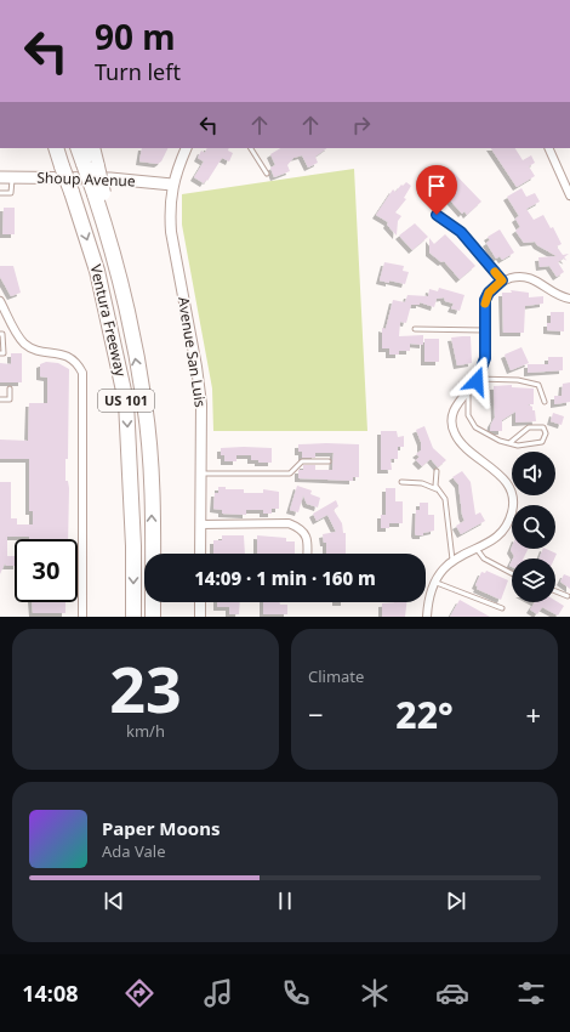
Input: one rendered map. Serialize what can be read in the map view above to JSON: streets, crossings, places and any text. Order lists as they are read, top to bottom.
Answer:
{
  "streets": {
    "highway": ["Ventura Freeway", "US 101"],
    "main road": ["Shoup Avenue"],
    "street": ["Avenue San Luis"]
  },
  "crossings": [
    ["Shoup Avenue", "Avenue San Luis"]
  ],
  "page": {
    "turn": ["90 m", "Turn left"],
    "limit": "30",
    "trip": "14:09 · 1 min · 160 m",
    "tile": [
      ["23", "km/h"],
      "Climate"
    ],
    "heat": ["−", "22°", "+"],
    "song": ["Paper Moons", "Ada Vale"],
    "tabs": "14:08"
  }
}
